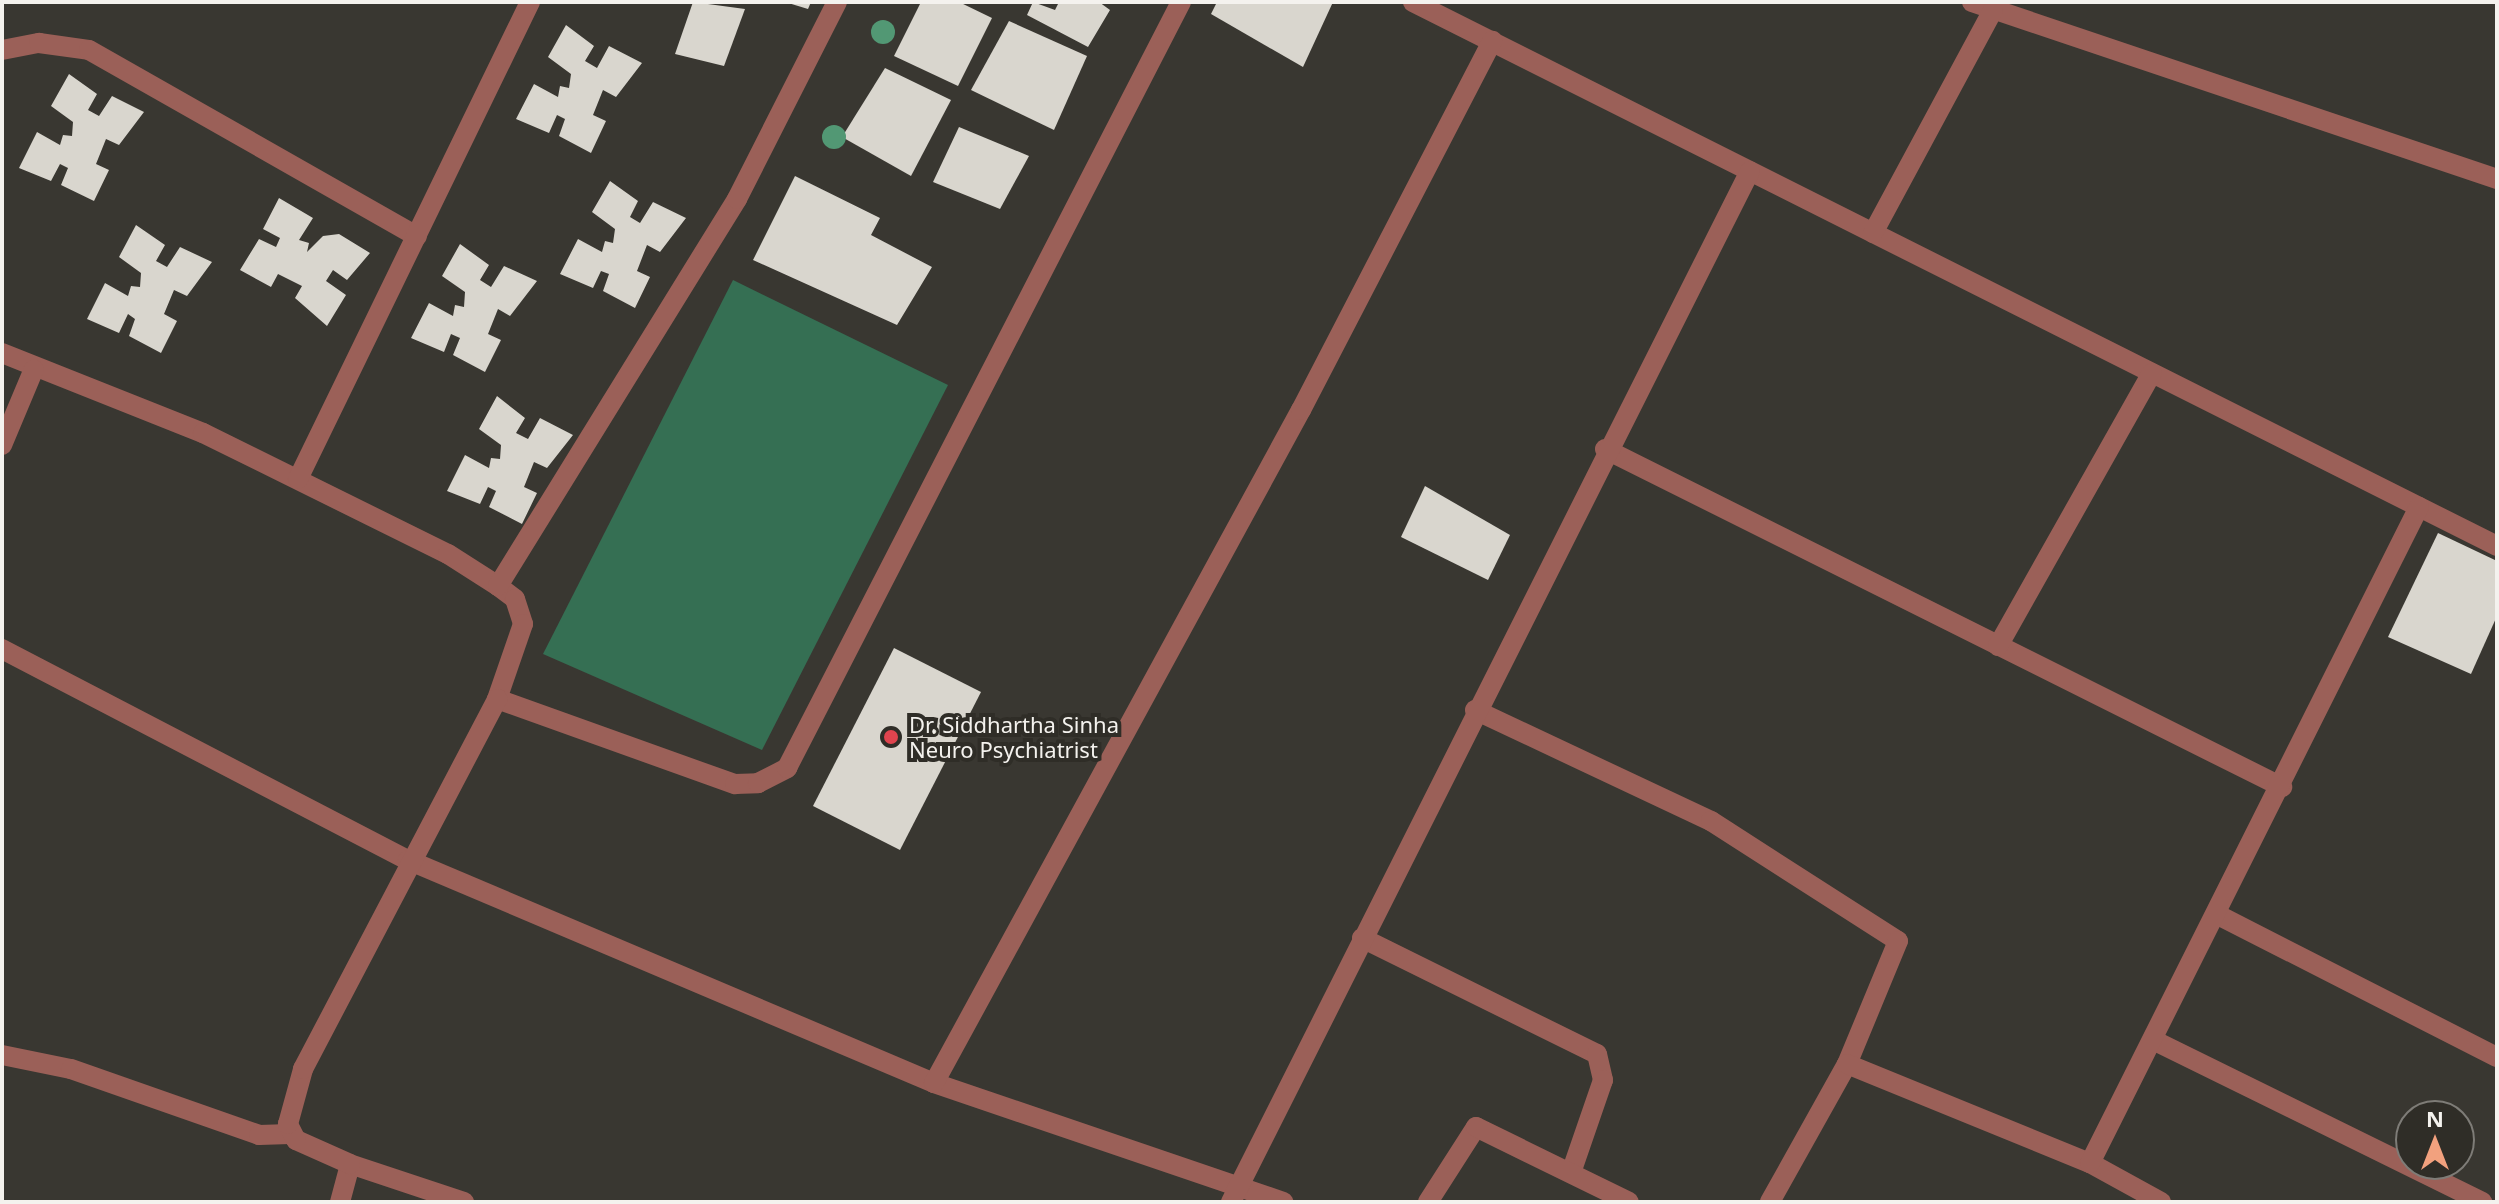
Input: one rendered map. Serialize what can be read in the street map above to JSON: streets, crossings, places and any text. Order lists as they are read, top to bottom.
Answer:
{
  "places": ["Dr. Siddhartha Sinha Neuro Psychiatrist"],
  "north": "top"
}
